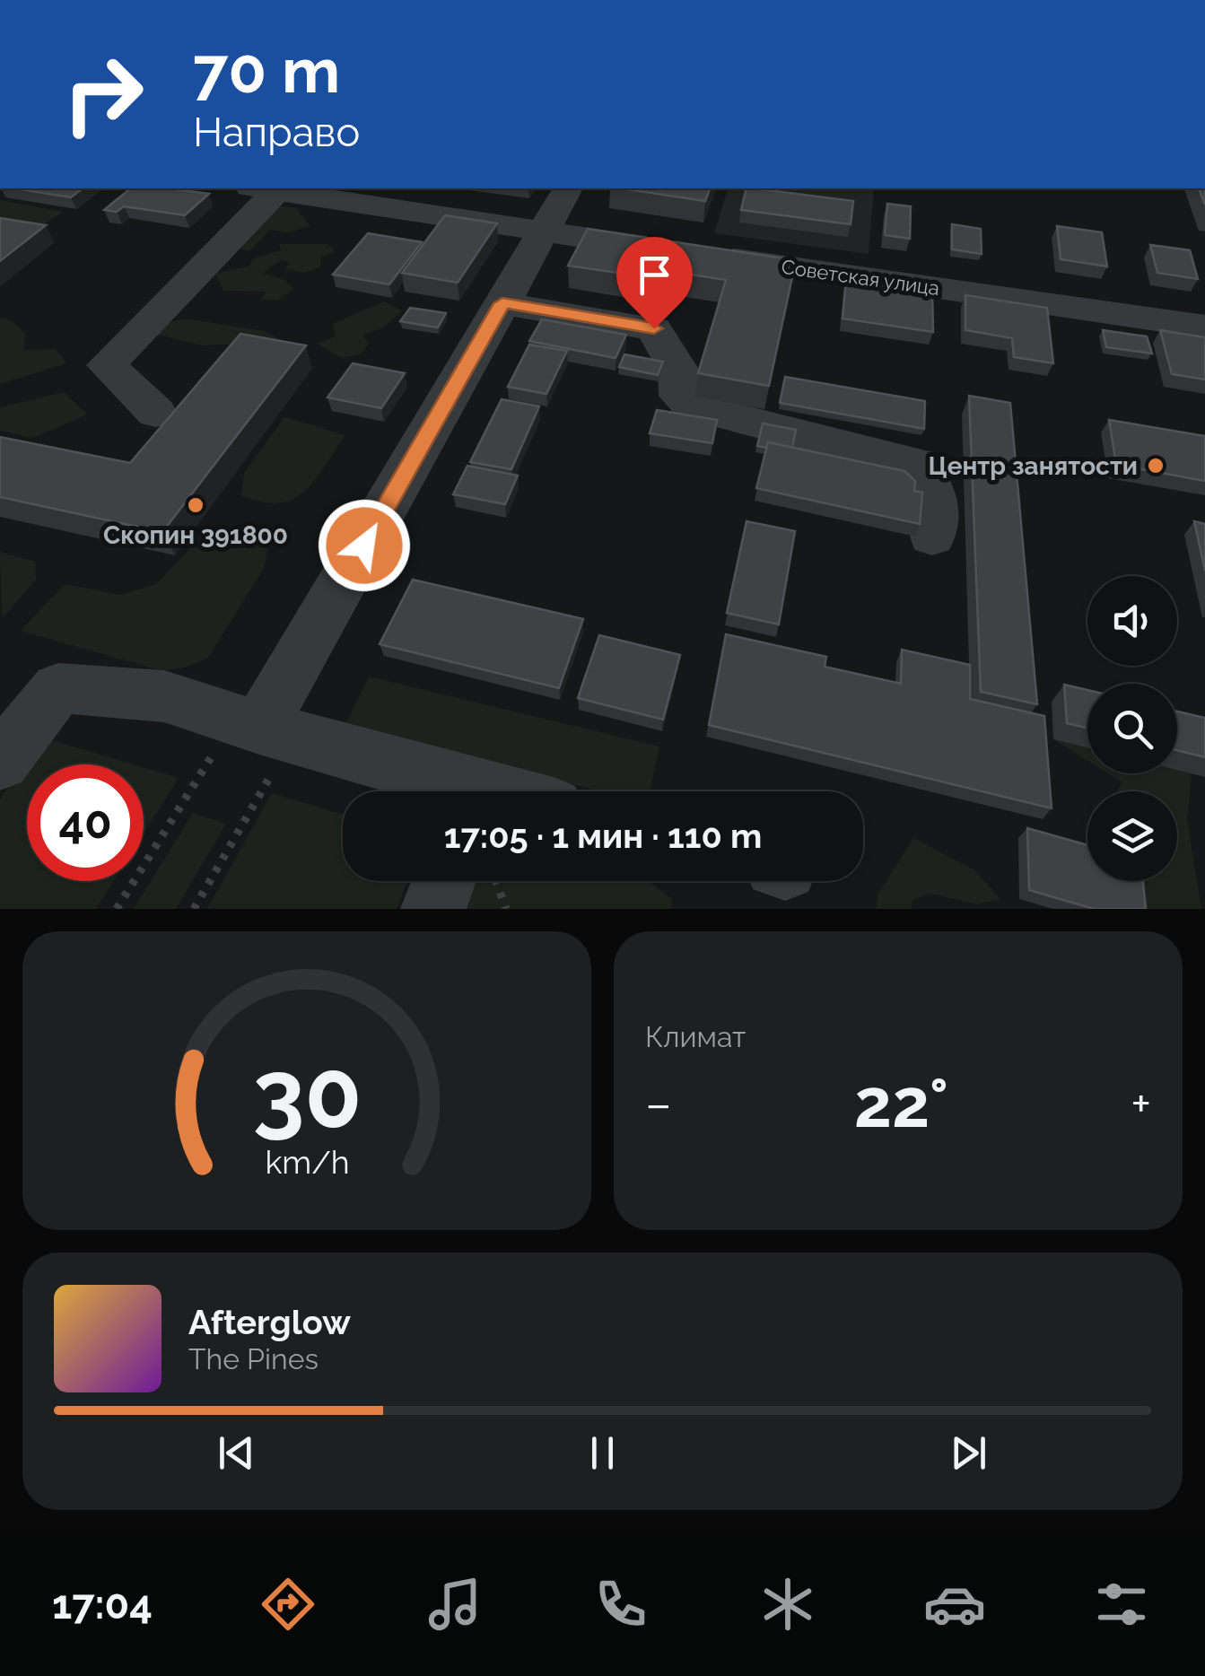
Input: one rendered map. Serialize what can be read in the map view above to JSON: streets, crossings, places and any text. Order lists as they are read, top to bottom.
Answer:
{
  "streets": {
    "street": ["Советская улица"]
  },
  "places": ["Центр занятости", "Скопин 391800"],
  "page": {
    "turn": ["70 m", "Направо"],
    "limit": "40",
    "trip": "17:05 · 1 мин · 110 m",
    "tile": "Климат",
    "heat": ["−", "22°", "+"],
    "song": ["Afterglow", "The Pines"],
    "tabs": "17:04",
    "gauge": ["30", "km/h"]
  }
}
